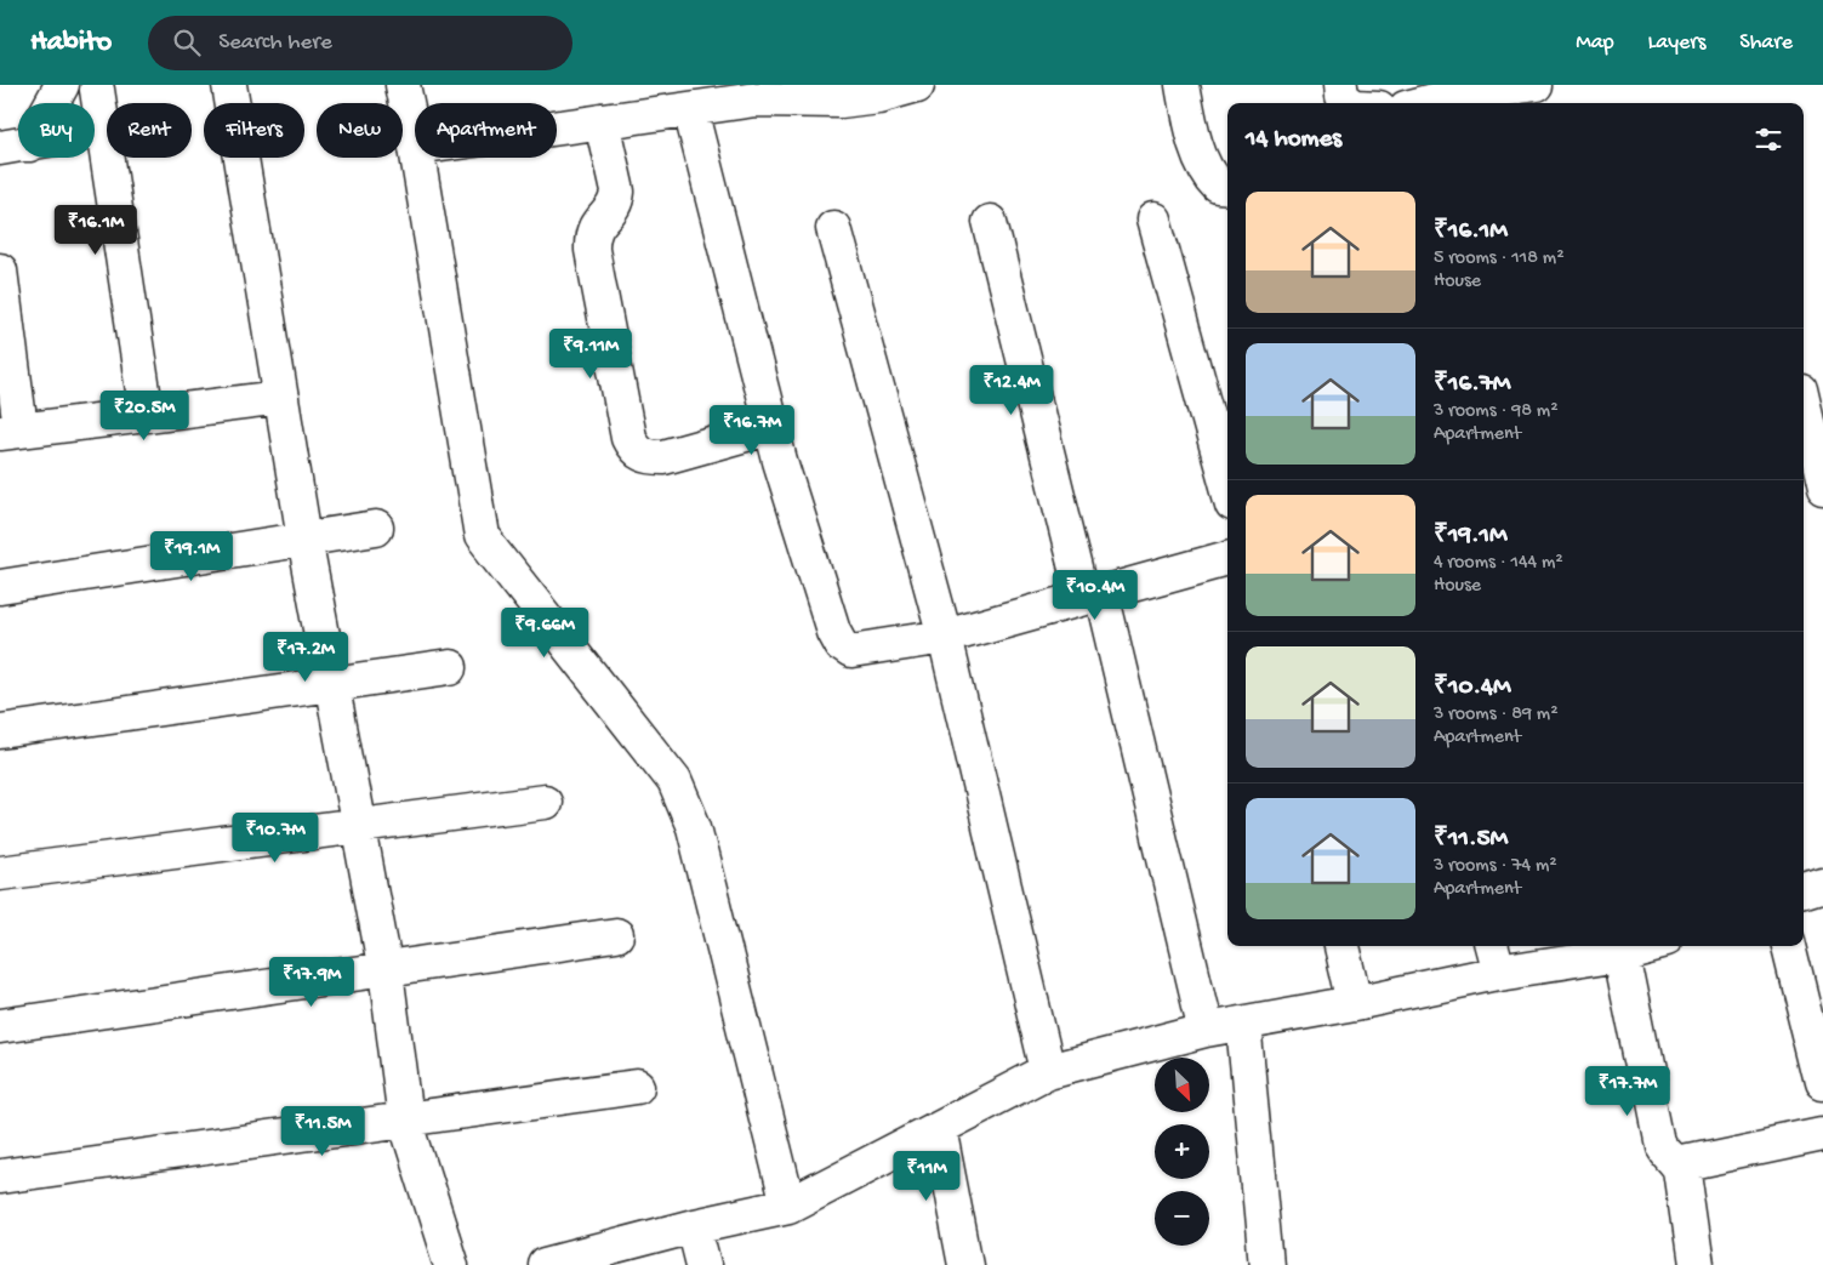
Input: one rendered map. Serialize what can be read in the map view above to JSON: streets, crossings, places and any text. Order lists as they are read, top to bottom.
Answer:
{
  "north": "bottom right",
  "page": {
    "header": "Habito",
    "search": "Search here",
    "nav": ["Map", "Layers", "Share"],
    "chip": [
      "Buy",
      "Rent",
      "Filters",
      "New",
      "Apartment"
    ],
    "heading": "14 homes",
    "list": [
      {
        "name": "₹16.1M",
        "note": "5 rooms · 118 m² · House"
      },
      {
        "name": "₹16.7M",
        "note": "3 rooms · 98 m² · Apartment"
      },
      {
        "name": "₹19.1M",
        "note": "4 rooms · 144 m² · House"
      },
      {
        "name": "₹10.4M",
        "note": "3 rooms · 89 m² · Apartment"
      },
      {
        "name": "₹11.5M",
        "note": "3 rooms · 74 m² · Apartment"
      }
    ],
    "price": [
      "₹16.1M",
      "₹9.11M",
      "₹12.4M",
      "₹20.5M",
      "₹16.7M",
      "₹19.1M",
      "₹10.4M",
      "₹9.66M",
      "₹17.2M",
      "₹10.7M",
      "₹17.9M",
      "₹17.7M",
      "₹11.5M",
      "₹11M"
    ],
    "map_buttons": ["+", "−"]
  }
}
